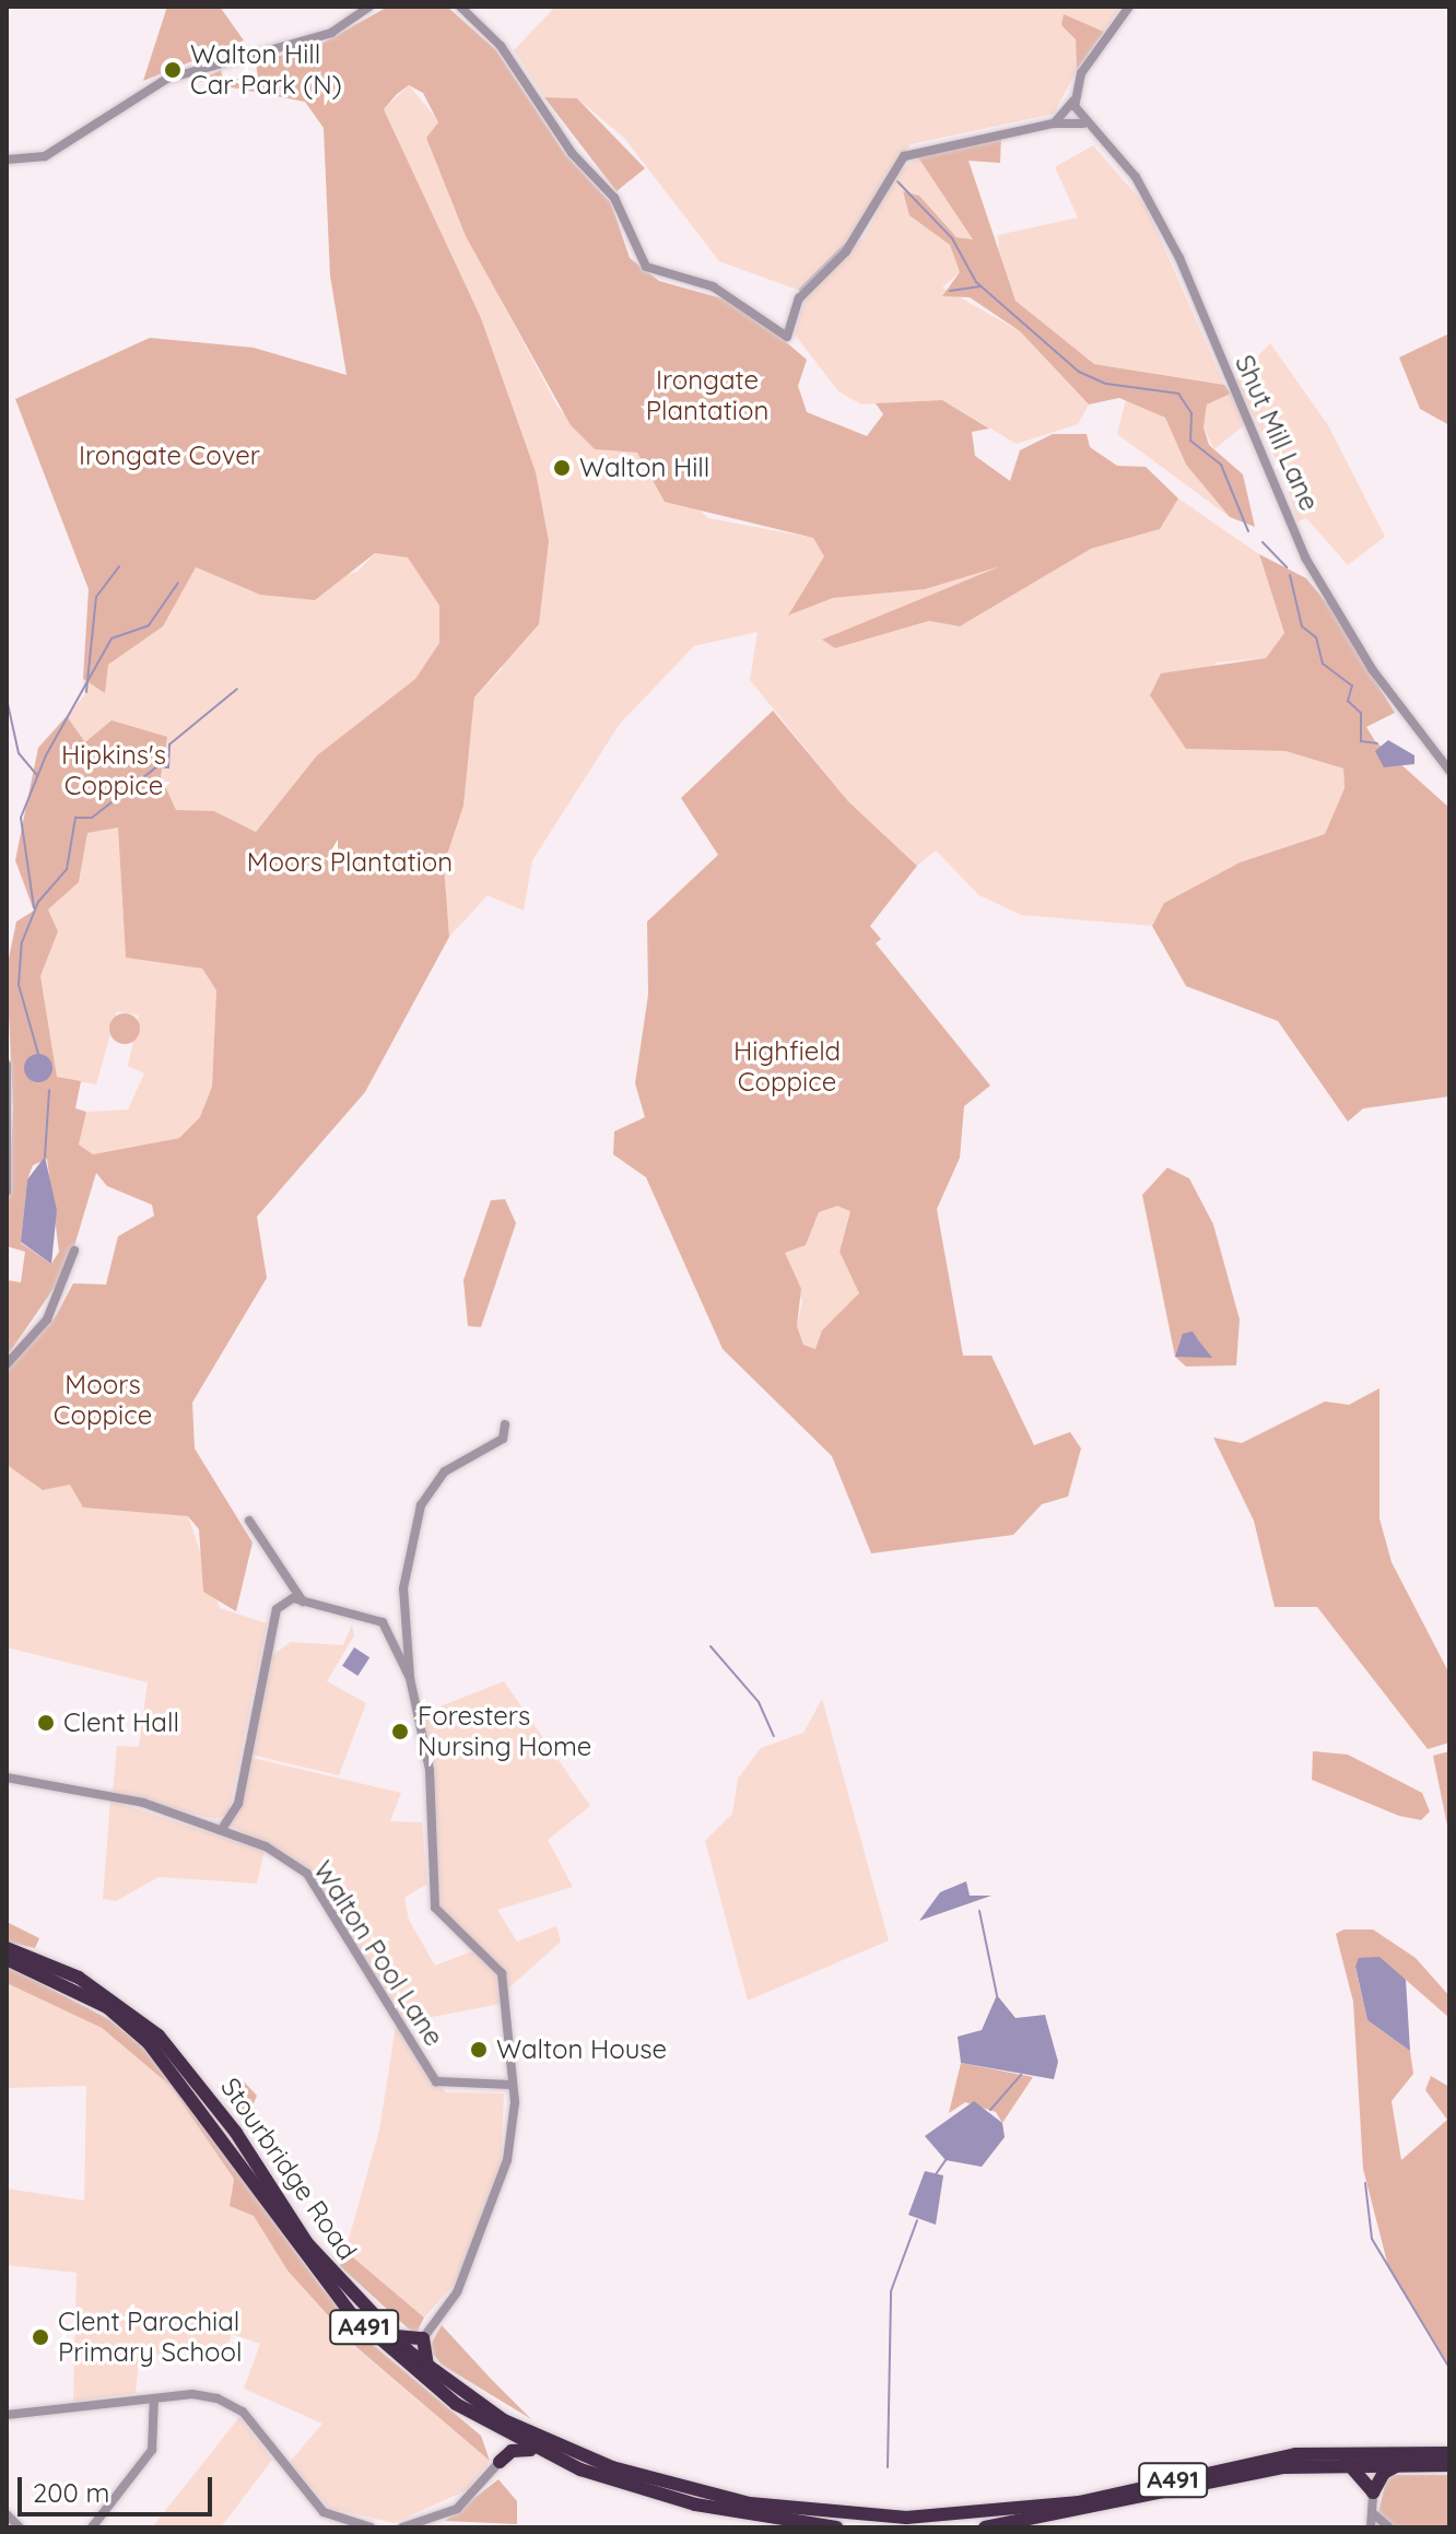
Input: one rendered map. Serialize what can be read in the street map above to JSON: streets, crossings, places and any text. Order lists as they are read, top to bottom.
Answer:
{
  "streets": {
    "highway": ["Stourbridge Road", "A491"],
    "street": ["Shut Mill Lane", "Walton Pool Lane"]
  },
  "parks": [
    "Irongate Plantation",
    "Irongate Cover",
    "Hipkins's Coppice",
    "Moors Plantation",
    "Highfield Coppice",
    "Moors Coppice"
  ],
  "places": [
    "Walton Hill Car Park (N)",
    "Walton Hill",
    "Clent Hall",
    "Foresters Nursing Home",
    "Walton House",
    "Clent Parochial Primary School"
  ],
  "scale_bar": "200 m"
}
